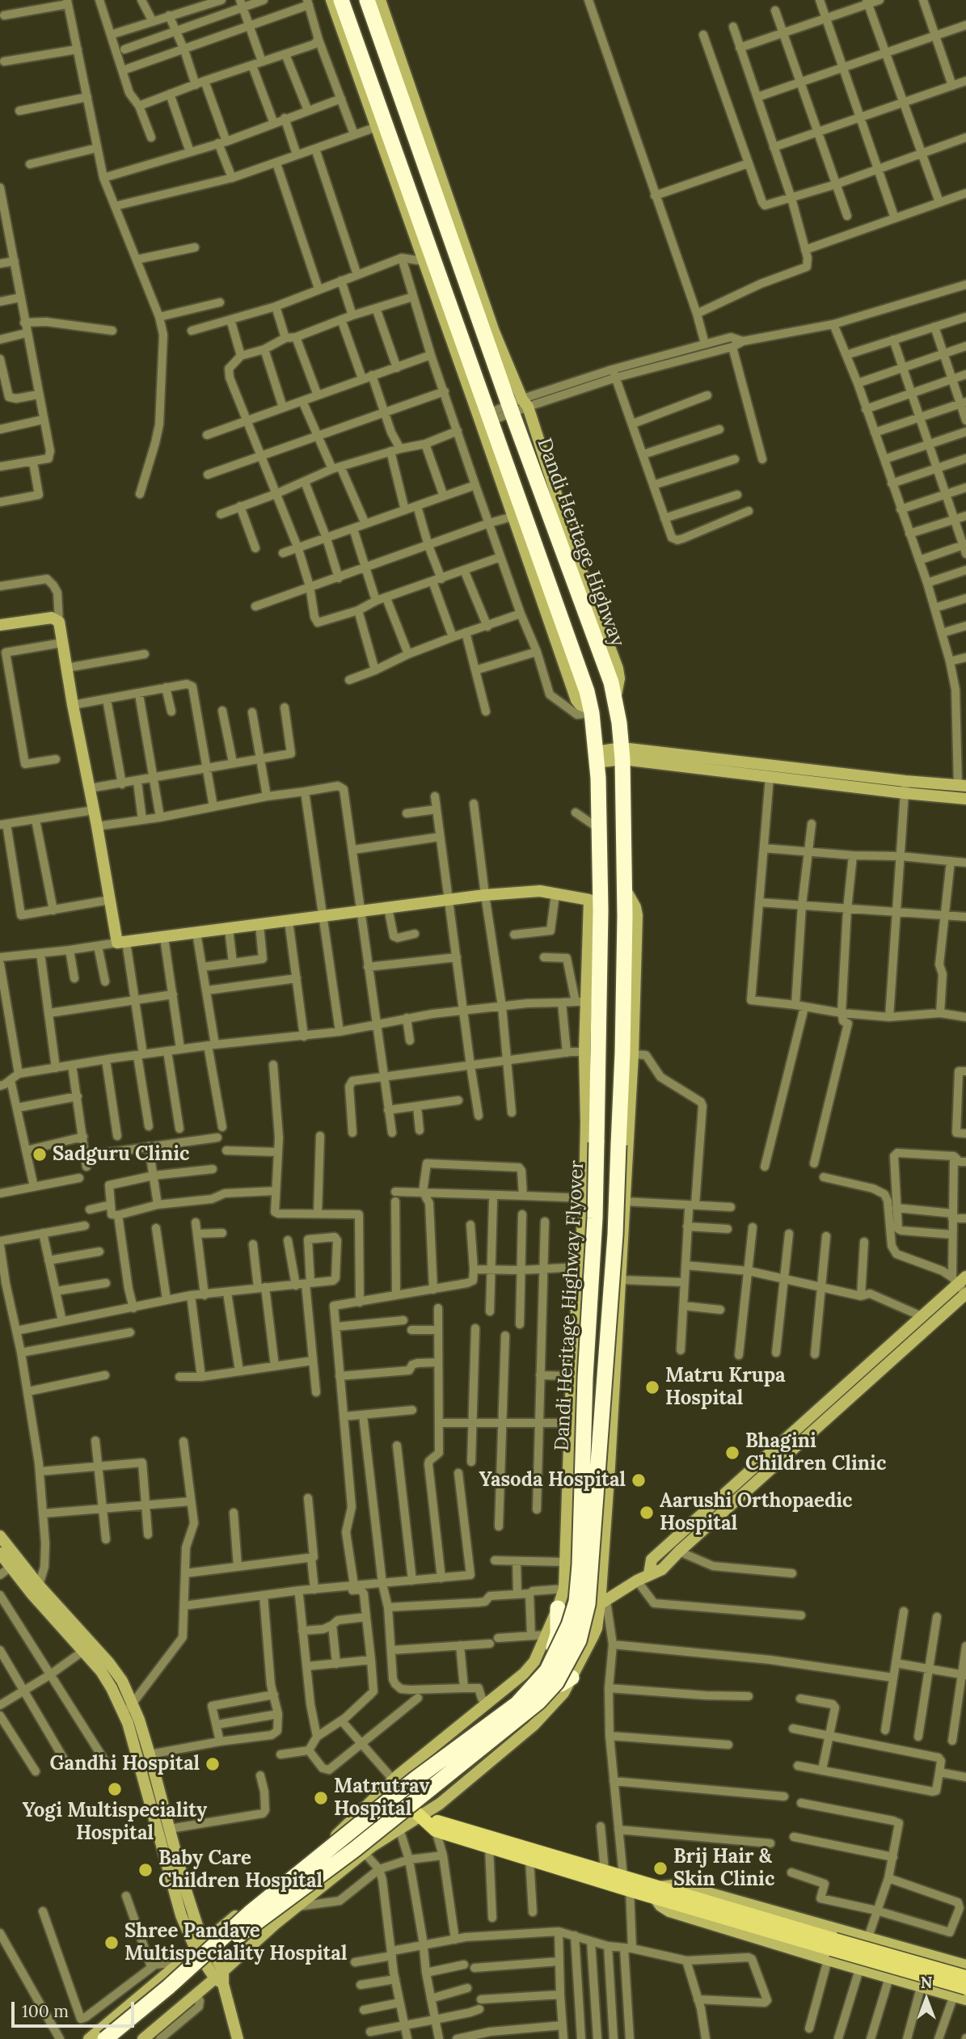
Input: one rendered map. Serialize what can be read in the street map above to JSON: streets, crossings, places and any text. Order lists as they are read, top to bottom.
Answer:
{
  "streets": {
    "highway": ["Dandi Heritage Highway", "Dandi Heritage Highway Flyover"]
  },
  "crossings": [
    ["Dandi Heritage Highway", "Dandi Heritage Highway Flyover"]
  ],
  "places": [
    "Sadguru Clinic",
    "Matru Krupa Hospital",
    "Bhagini Children Clinic",
    "Yasoda Hospital",
    "Aarushi Orthopaedic Hospital",
    "Gandhi Hospital",
    "Yogi Multispeciality Hospital",
    "Matrutrav Hospital",
    "Brij Hair & Skin Clinic",
    "Baby Care Children Hospital",
    "Shree Pandave Multispeciality Hospital"
  ],
  "scale_bar": "100 m",
  "north": "top"
}
